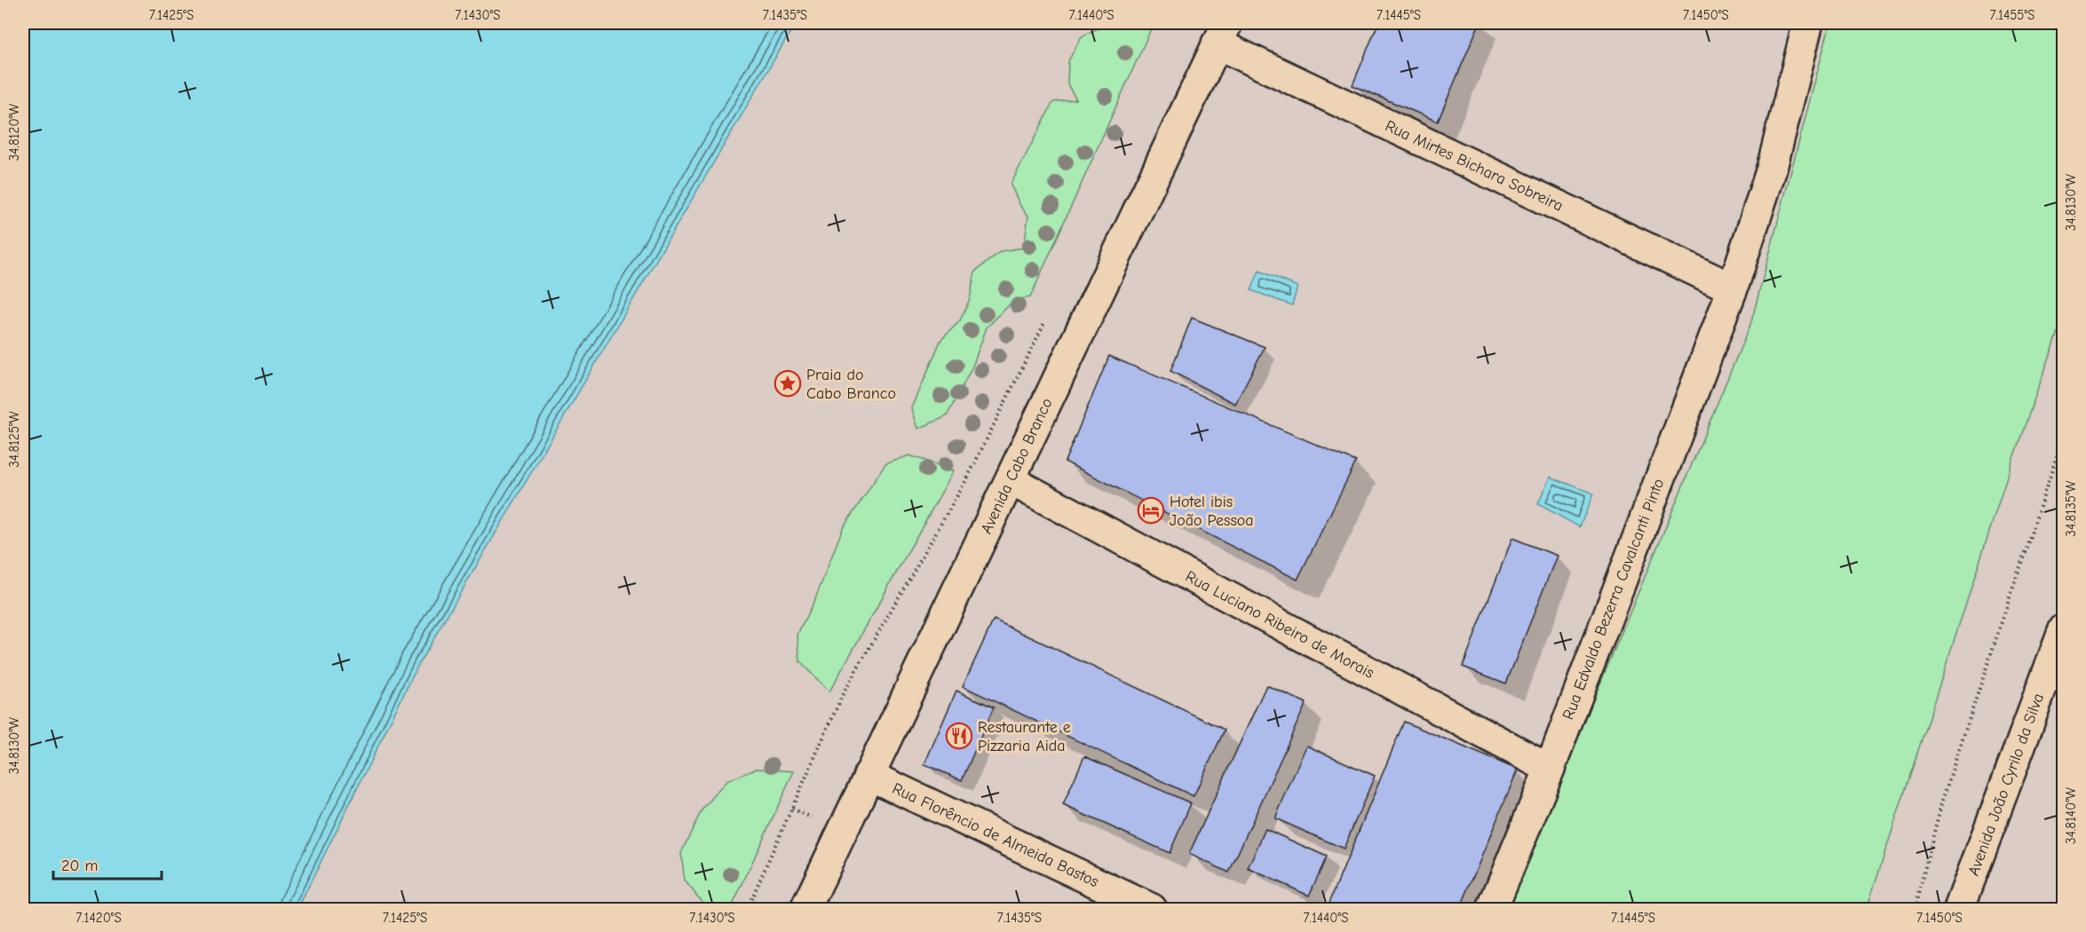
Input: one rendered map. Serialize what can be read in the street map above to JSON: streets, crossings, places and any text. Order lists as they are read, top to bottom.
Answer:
{
  "streets": {
    "main road": [
      "Rua Mirtes Bichara Sobreira",
      "Avenida Cabo Branco",
      "Rua Edvaldo Bezerra Cavalcanti Pinto",
      "Rua Luciano Ribeiro de Morais",
      "Avenida João Cyrilo da Silva",
      "Rua Florêncio de Almeida Bastos"
    ]
  },
  "crossings": [
    ["Rua Mirtes Bichara Sobreira", "Avenida Cabo Branco"],
    ["Rua Mirtes Bichara Sobreira", "Rua Edvaldo Bezerra Cavalcanti Pinto"],
    ["Avenida Cabo Branco", "Rua Luciano Ribeiro de Morais"],
    ["Avenida Cabo Branco", "Rua Florêncio de Almeida Bastos"],
    ["Rua Edvaldo Bezerra Cavalcanti Pinto", "Rua Luciano Ribeiro de Morais"]
  ],
  "places": {
    "place": ["Praia do Cabo Branco"],
    "hotel": ["Hotel ibis João Pessoa"],
    "restaurant": ["Restaurante e Pizzaria Aida"]
  },
  "scale_bar": "20 m",
  "coordinates": [
    "7.1425°S",
    "7.1430°S",
    "7.1435°S",
    "7.1440°S",
    "7.1445°S",
    "7.1450°S",
    "7.1455°S",
    "34.8120°W",
    "34.8130°W",
    "34.8125°W",
    "34.8135°W",
    "34.8140°W",
    "7.1420°S"
  ]
}
